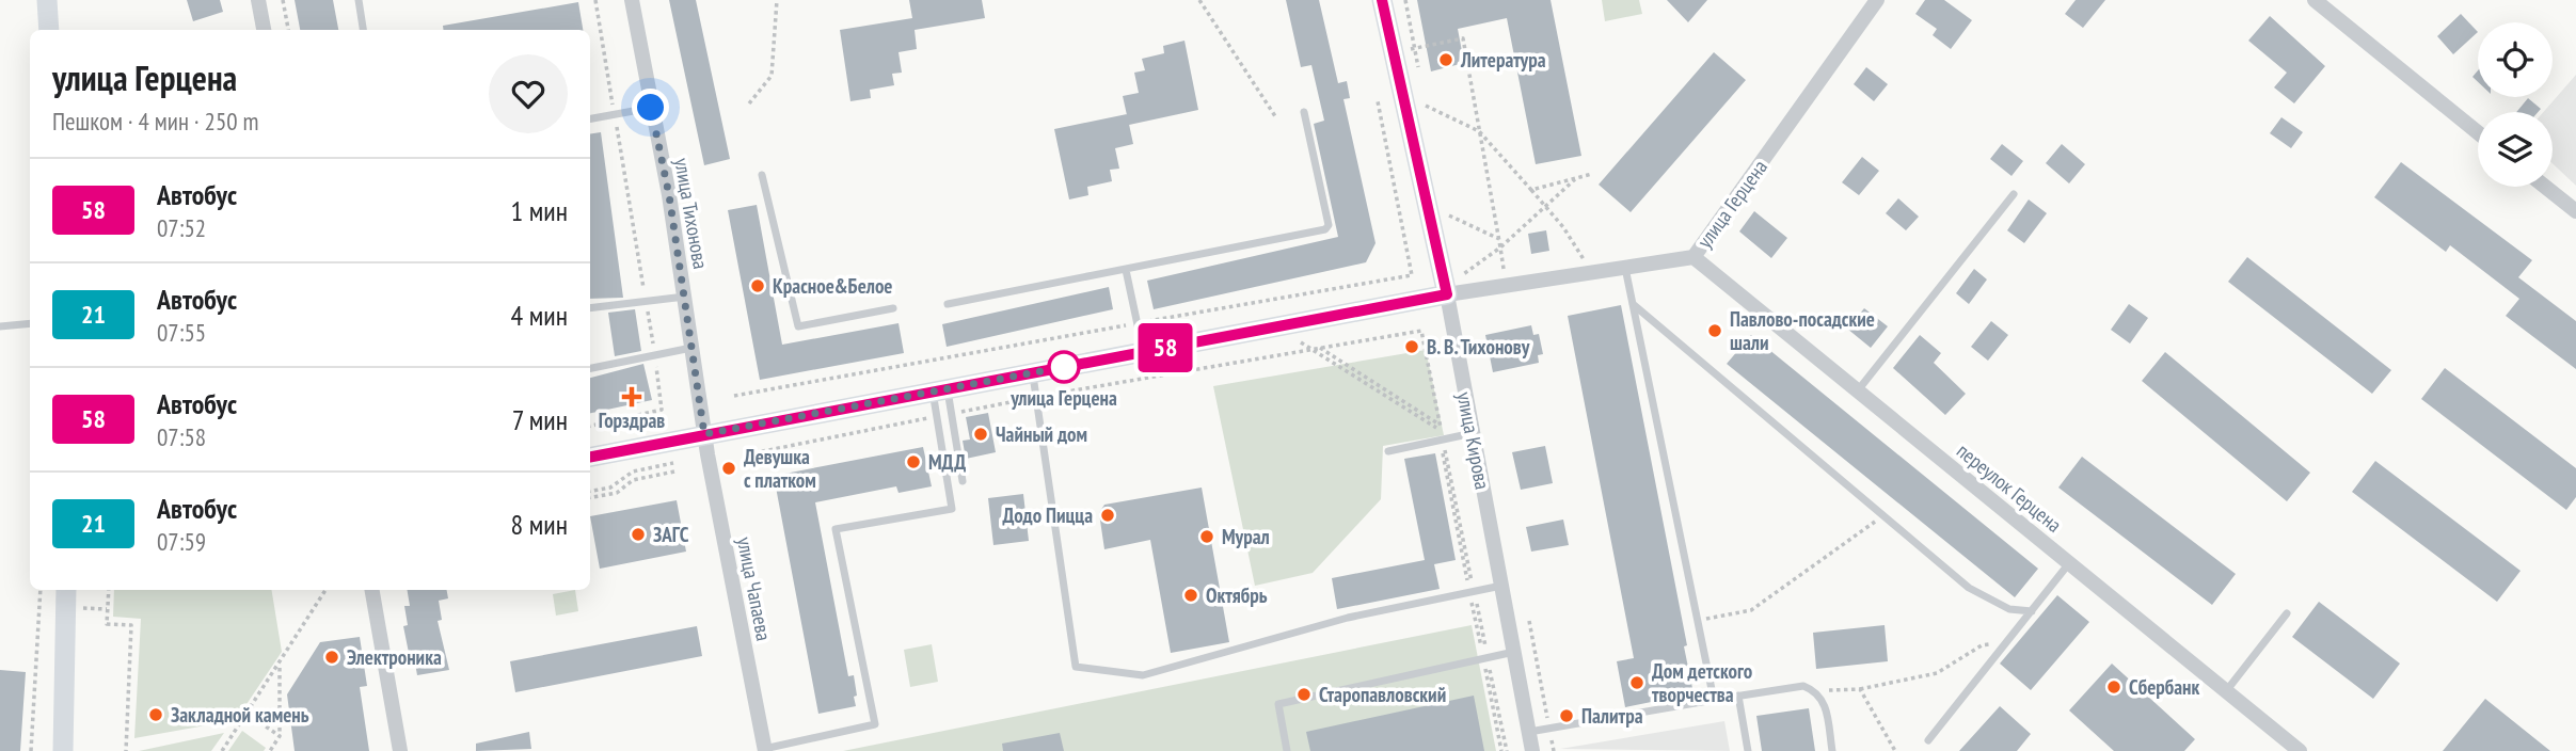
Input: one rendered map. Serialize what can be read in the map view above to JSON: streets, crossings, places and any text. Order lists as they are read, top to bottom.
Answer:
{
  "streets": {
    "street": [
      "улица Герцена",
      "улица Тихонова",
      "улица Кирова",
      "переулок Герцена",
      "улица Чапаева"
    ]
  },
  "crossings": [
    ["улица Герцена", "улица Тихонова"],
    ["улица Герцена", "улица Кирова"],
    ["улица Герцена", "переулок Герцена"],
    ["улица Герцена", "улица Чапаева"],
    ["улица Тихонова", "улица Чапаева"]
  ],
  "places": {
    "other": [
      "Литература",
      "Красное&Белое",
      "Павлово-посадские шали",
      "В. В. Тихонову",
      "улица Герцена",
      "Чайный дом",
      "МДД",
      "Девушка с платком",
      "Додо Пицца",
      "ЗАГС",
      "Мурал",
      "Октябрь",
      "Электроника",
      "Дом детского творчества",
      "Сбербанк",
      "Старопавловский",
      "Закладной камень",
      "Палитра"
    ],
    "health": ["Горздрав"]
  },
  "lines": ["bus line 58"],
  "page": {
    "on_map": "58",
    "heading": ["улица Герцена", "Пешком · 4 мин · 250 m"],
    "list": [
      {
        "mark": "58",
        "name": "Автобус",
        "note": "07:52",
        "value": "1 мин"
      },
      {
        "mark": "21",
        "name": "Автобус",
        "note": "07:55",
        "value": "4 мин"
      },
      {
        "mark": "58",
        "name": "Автобус",
        "note": "07:58",
        "value": "7 мин"
      },
      {
        "mark": "21",
        "name": "Автобус",
        "note": "07:59",
        "value": "8 мин"
      }
    ]
  }
}
